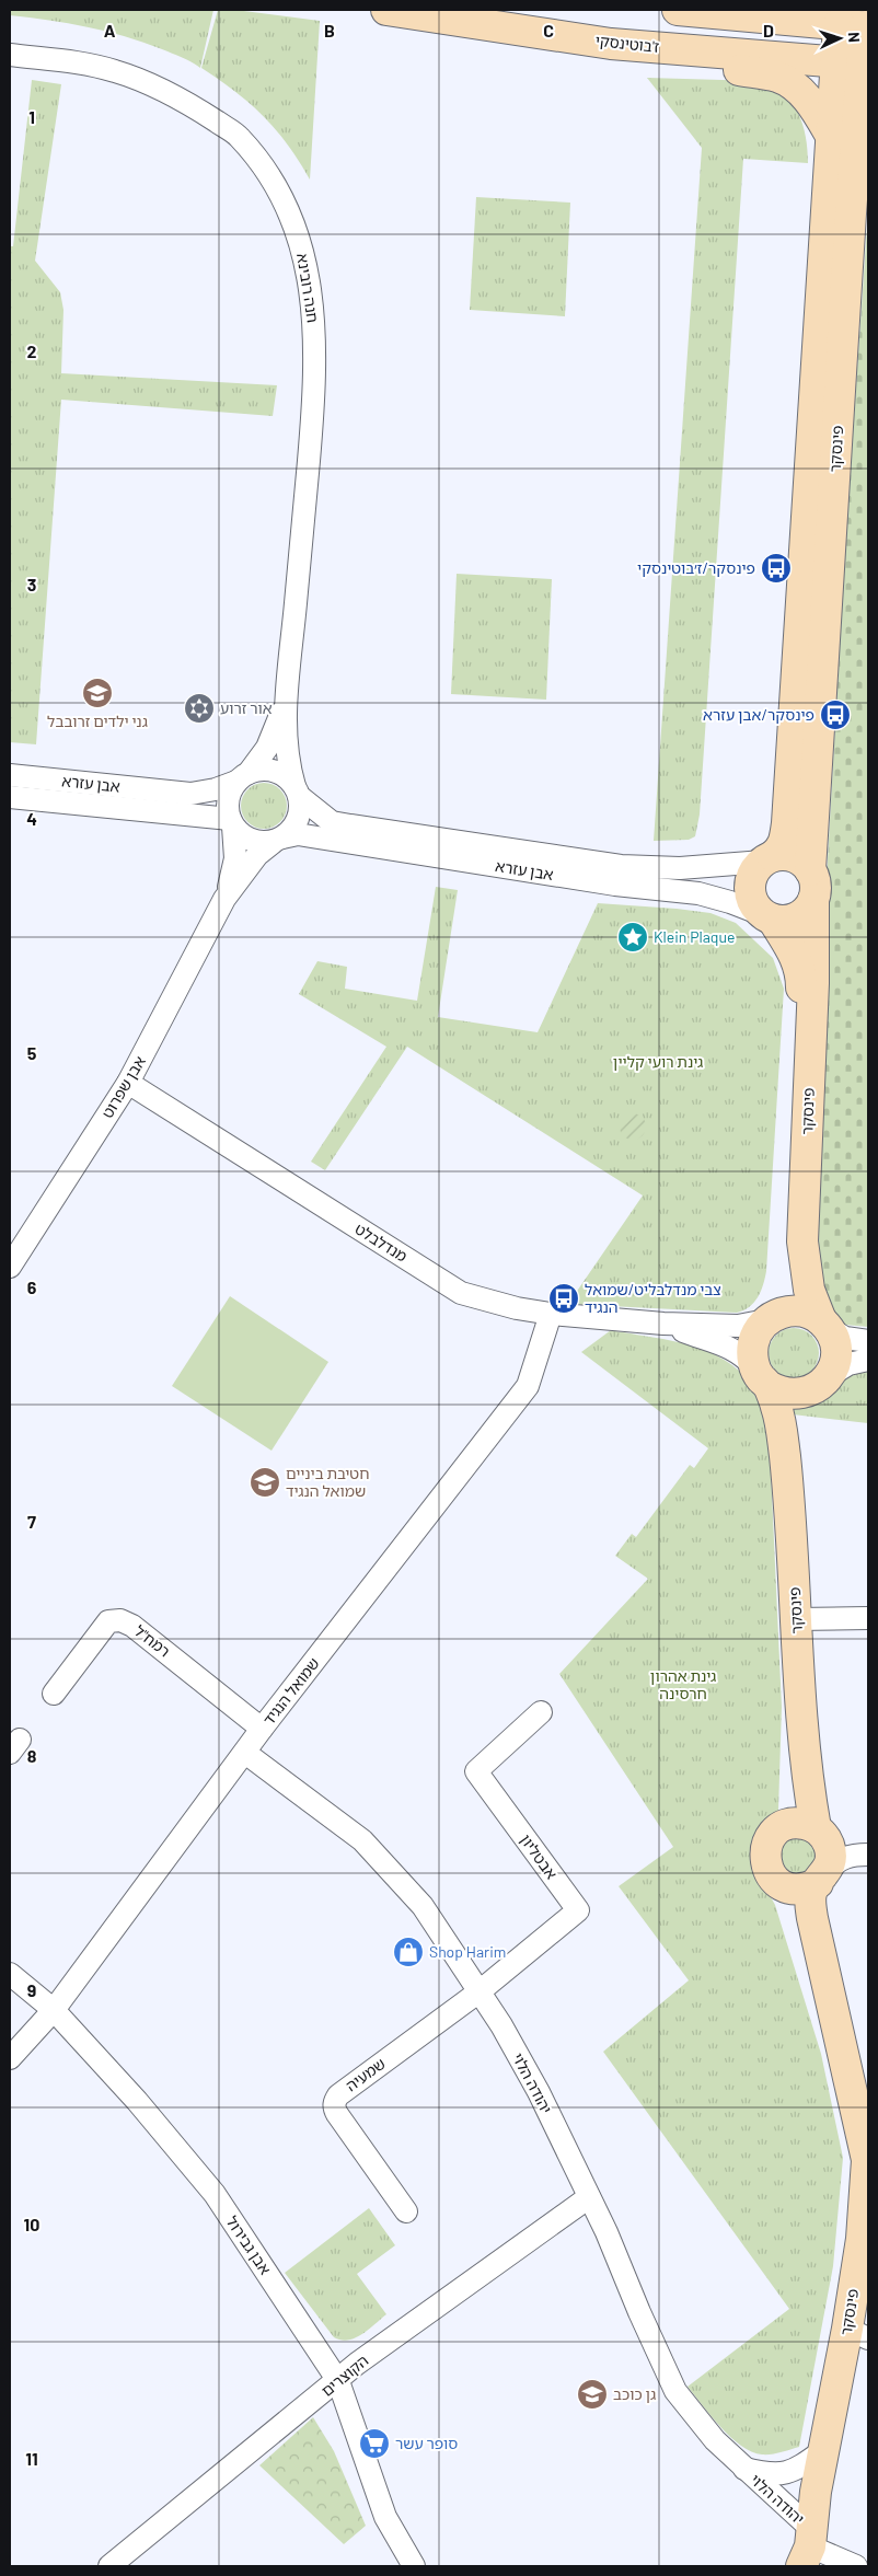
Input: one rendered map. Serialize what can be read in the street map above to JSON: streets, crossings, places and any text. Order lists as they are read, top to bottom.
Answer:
{
  "streets": {
    "street": [
      "ז'בוטינסקי",
      "חנה רובינא",
      "פינסקר",
      "אבן עזרא",
      "אבן שפרוט",
      "מנדלבלט",
      "רמח\"ל",
      "שמואל הנגיד",
      "אבטליון",
      "שמעיה",
      "יהודה הלוי",
      "אבן גבירול",
      "הקוצרים"
    ]
  },
  "crossings": [
    ["ז'בוטינסקי", "פינסקר"],
    ["חנה רובינא", "אבן עזרא"],
    ["חנה רובינא", "אבן שפרוט"],
    ["פינסקר", "אבן עזרא"],
    ["פינסקר", "מנדלבלט"],
    ["פינסקר", "יהודה הלוי"],
    ["אבן עזרא", "אבן שפרוט"],
    ["אבן שפרוט", "מנדלבלט"],
    ["מנדלבלט", "שמואל הנגיד"],
    ["רמח\"ל", "שמואל הנגיד"],
    ["שמואל הנגיד", "יהודה הלוי"],
    ["שמואל הנגיד", "אבן גבירול"],
    ["אבטליון", "שמעיה"],
    ["אבטליון", "יהודה הלוי"],
    ["שמעיה", "יהודה הלוי"],
    ["יהודה הלוי", "הקוצרים"],
    ["אבן גבירול", "הקוצרים"]
  ],
  "parks": ["גינת רועי קליין", "גינת אהרון חרסינה"],
  "places": {
    "bus stop": ["פינסקר/ז׳בוטינסקי", "פינסקר/אבן עזרא", "צבי מנדלבליט/שמואל הנגיד"],
    "school or university": ["גני ילדים זרובבל", "חטיבת ביניים שמואל הנגיד", "גן כוכב"],
    "synagogue": ["אור זרוע"],
    "place": ["Klein Plaque"],
    "shop": ["Shop Harim"],
    "supermarket": ["סופר עשר"]
  },
  "north": "right",
  "grid": {
    "columns": [
      "A",
      "B",
      "C",
      "D"
    ],
    "rows": [
      "1",
      "2",
      "3",
      "4",
      "5",
      "6",
      "7",
      "8",
      "9",
      "10",
      "11"
    ]
  }
}
